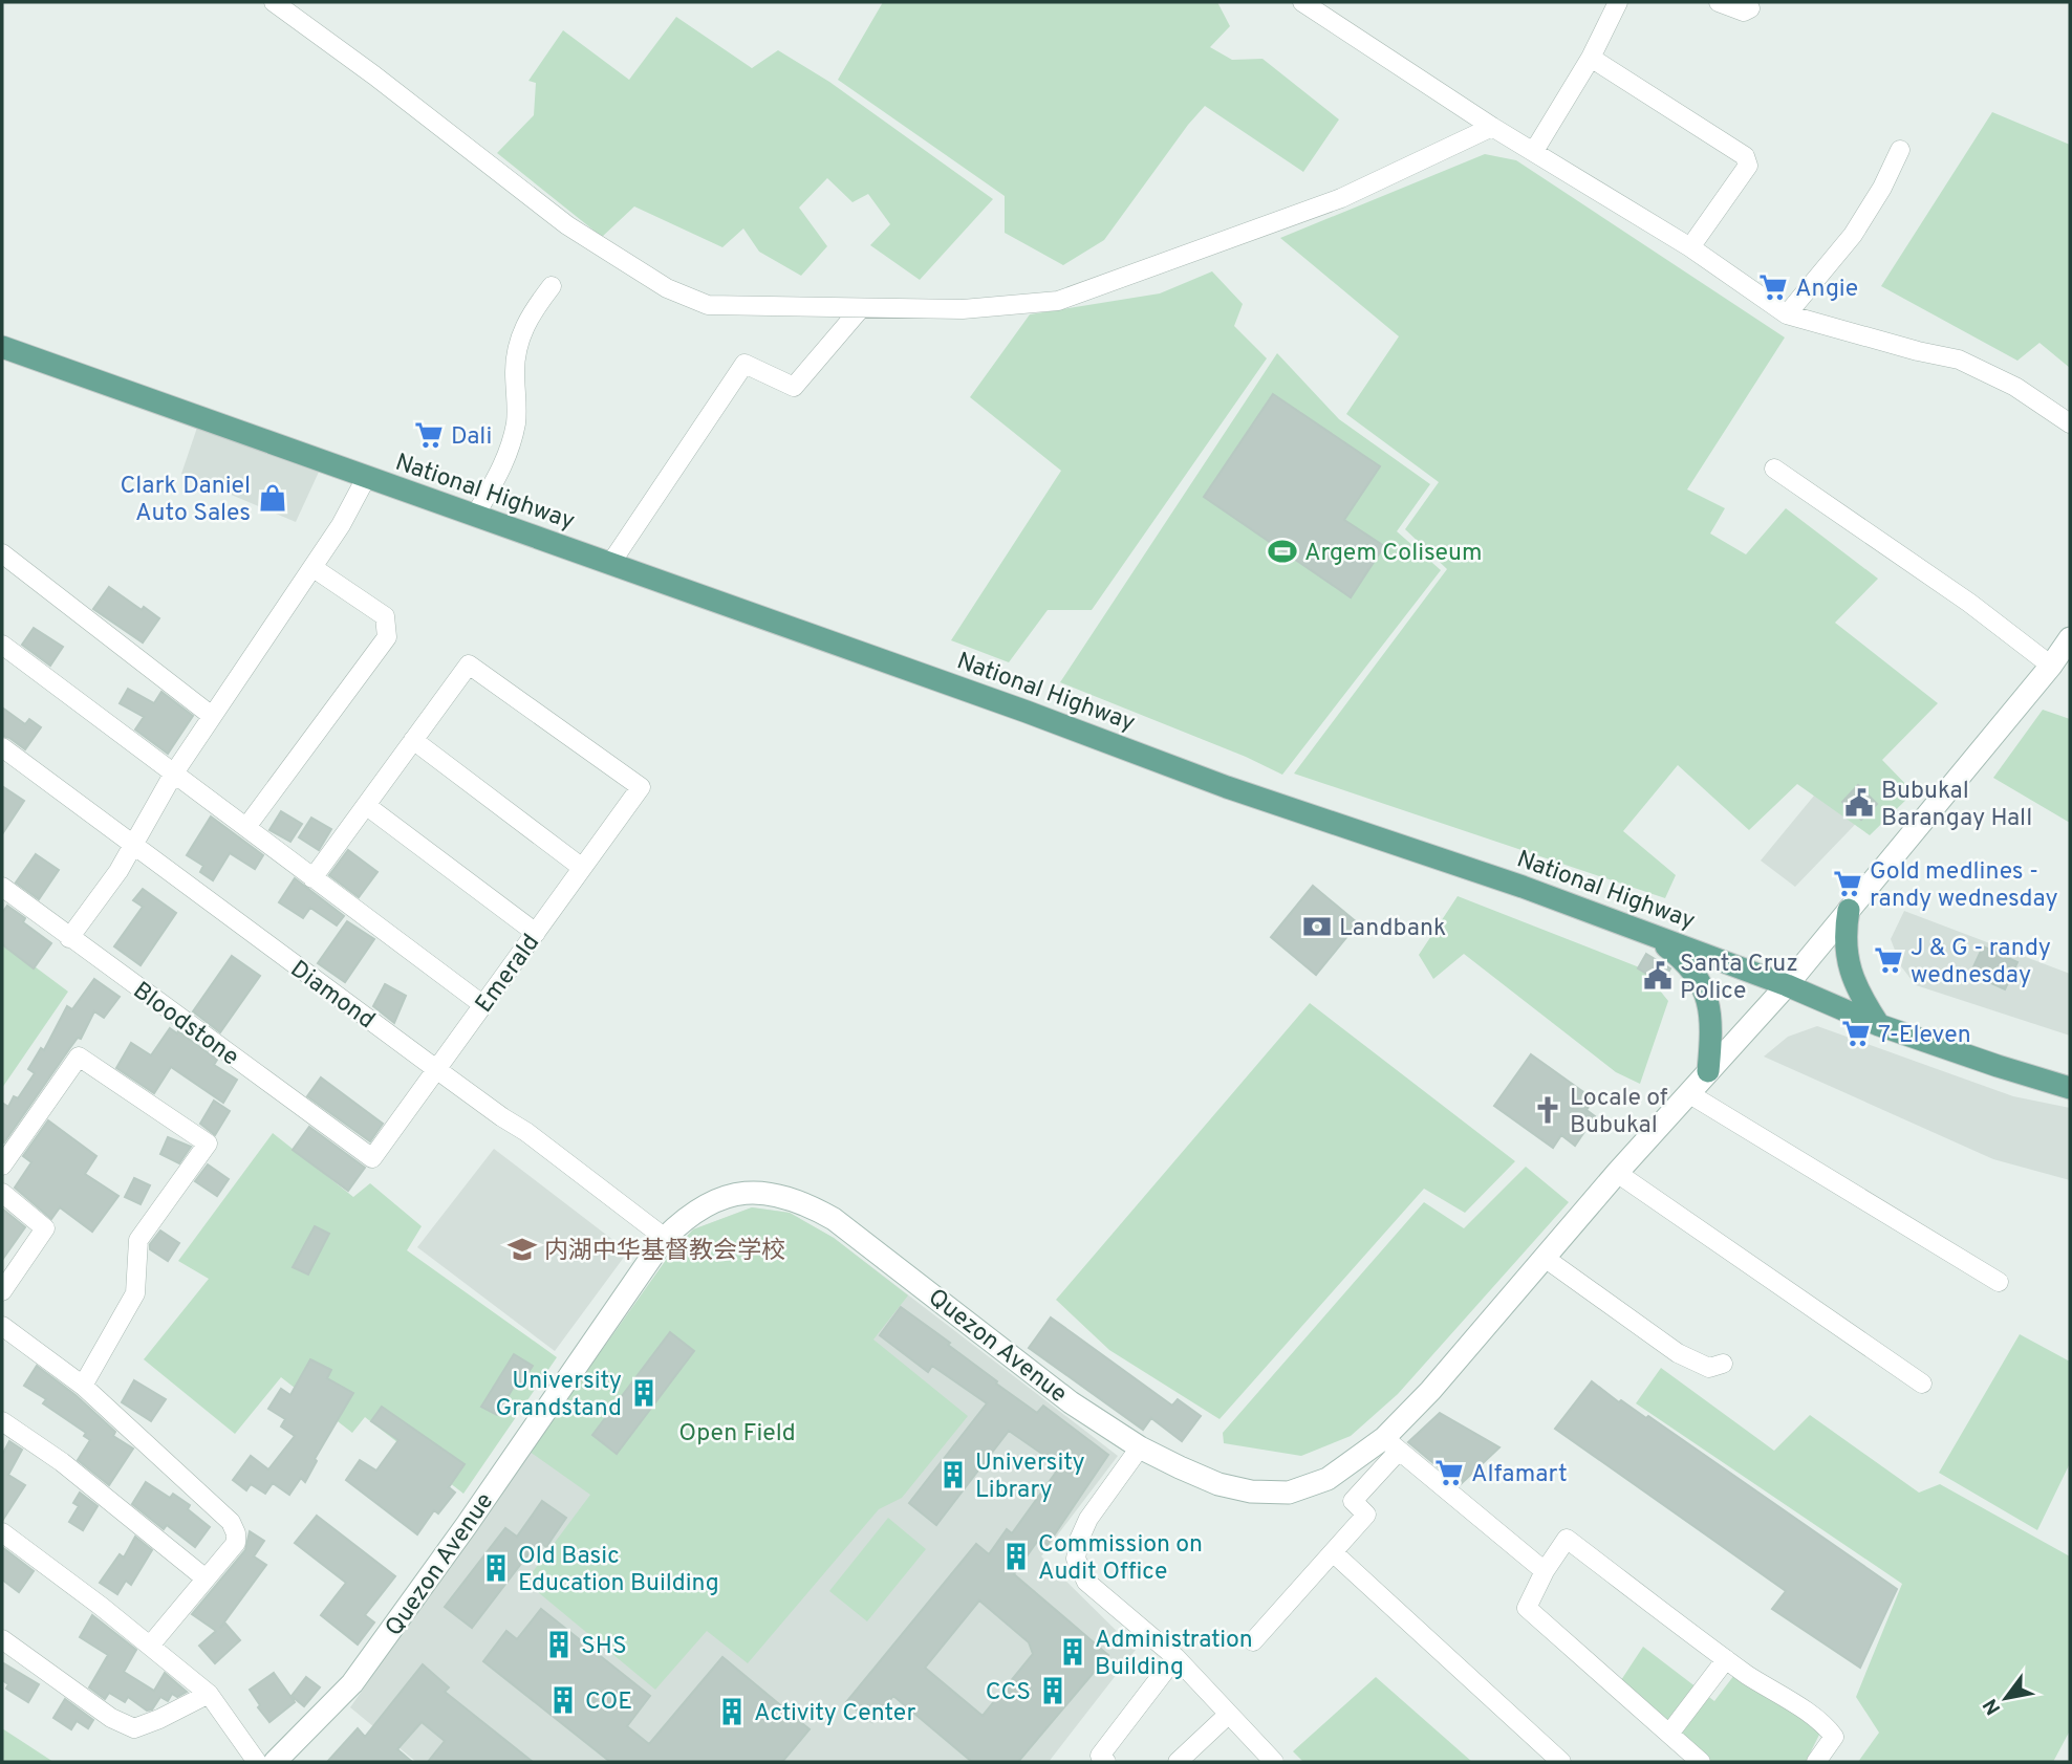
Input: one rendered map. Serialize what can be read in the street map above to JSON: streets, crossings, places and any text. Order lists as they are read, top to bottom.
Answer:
{
  "streets": {
    "main road": ["National Highway", "Quezon Avenue"],
    "street": ["Emerald", "Diamond", "Bloodstone"]
  },
  "crossings": [
    ["National Highway", "Quezon Avenue"],
    ["Emerald", "Diamond"],
    ["Emerald", "Bloodstone"],
    ["Diamond", "Quezon Avenue"]
  ],
  "parks": ["Open Field"],
  "places": {
    "supermarket": [
      "Angie",
      "Dali",
      "Gold medlines - randy wednesday",
      "J & G - randy wednesday",
      "7-Eleven",
      "Alfamart"
    ],
    "shop": ["Clark Daniel Auto Sales"],
    "sports": ["Argem Coliseum"],
    "public building": ["Bubukal Barangay Hall", "Santa Cruz Police"],
    "bank": ["Landbank"],
    "church": ["Locale of Bubukal"],
    "school or university": ["内湖中华基督教会学校"],
    "building": [
      "University Grandstand",
      "University Library",
      "Commission on Audit Office",
      "Old Basic Education Building",
      "SHS",
      "Administration Building",
      "CCS",
      "COE",
      "Activity Center"
    ]
  },
  "north": "bottom left"
}
